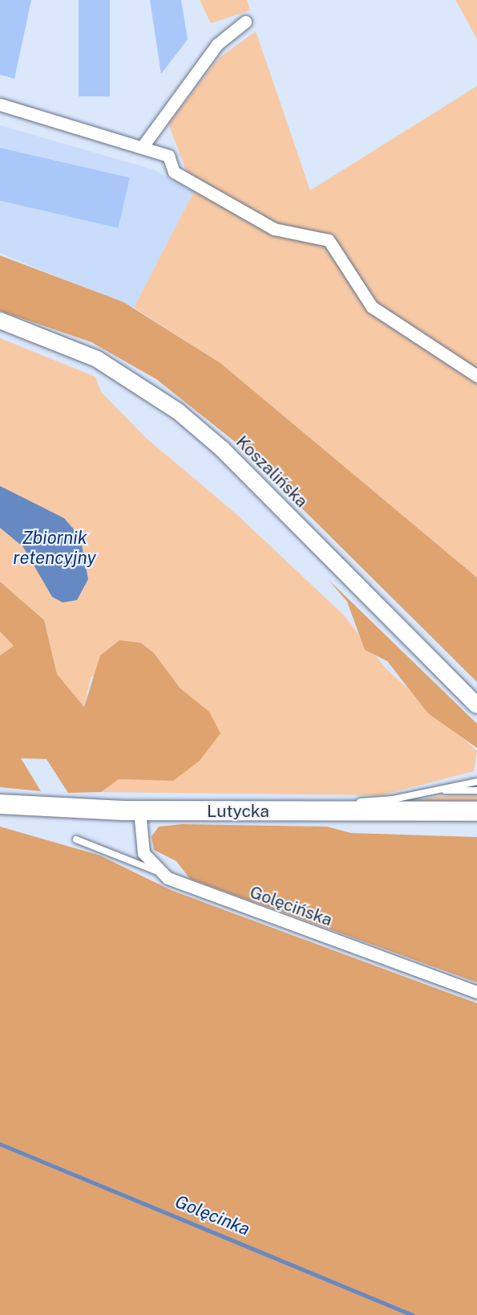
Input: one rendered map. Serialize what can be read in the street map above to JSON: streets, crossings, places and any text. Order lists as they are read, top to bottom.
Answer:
{
  "streets": {
    "main road": ["Lutycka"],
    "street": ["Koszalińska", "Golęcińska"]
  },
  "water": ["Zbiornik retencyjny", "Golęcinka"]
}
